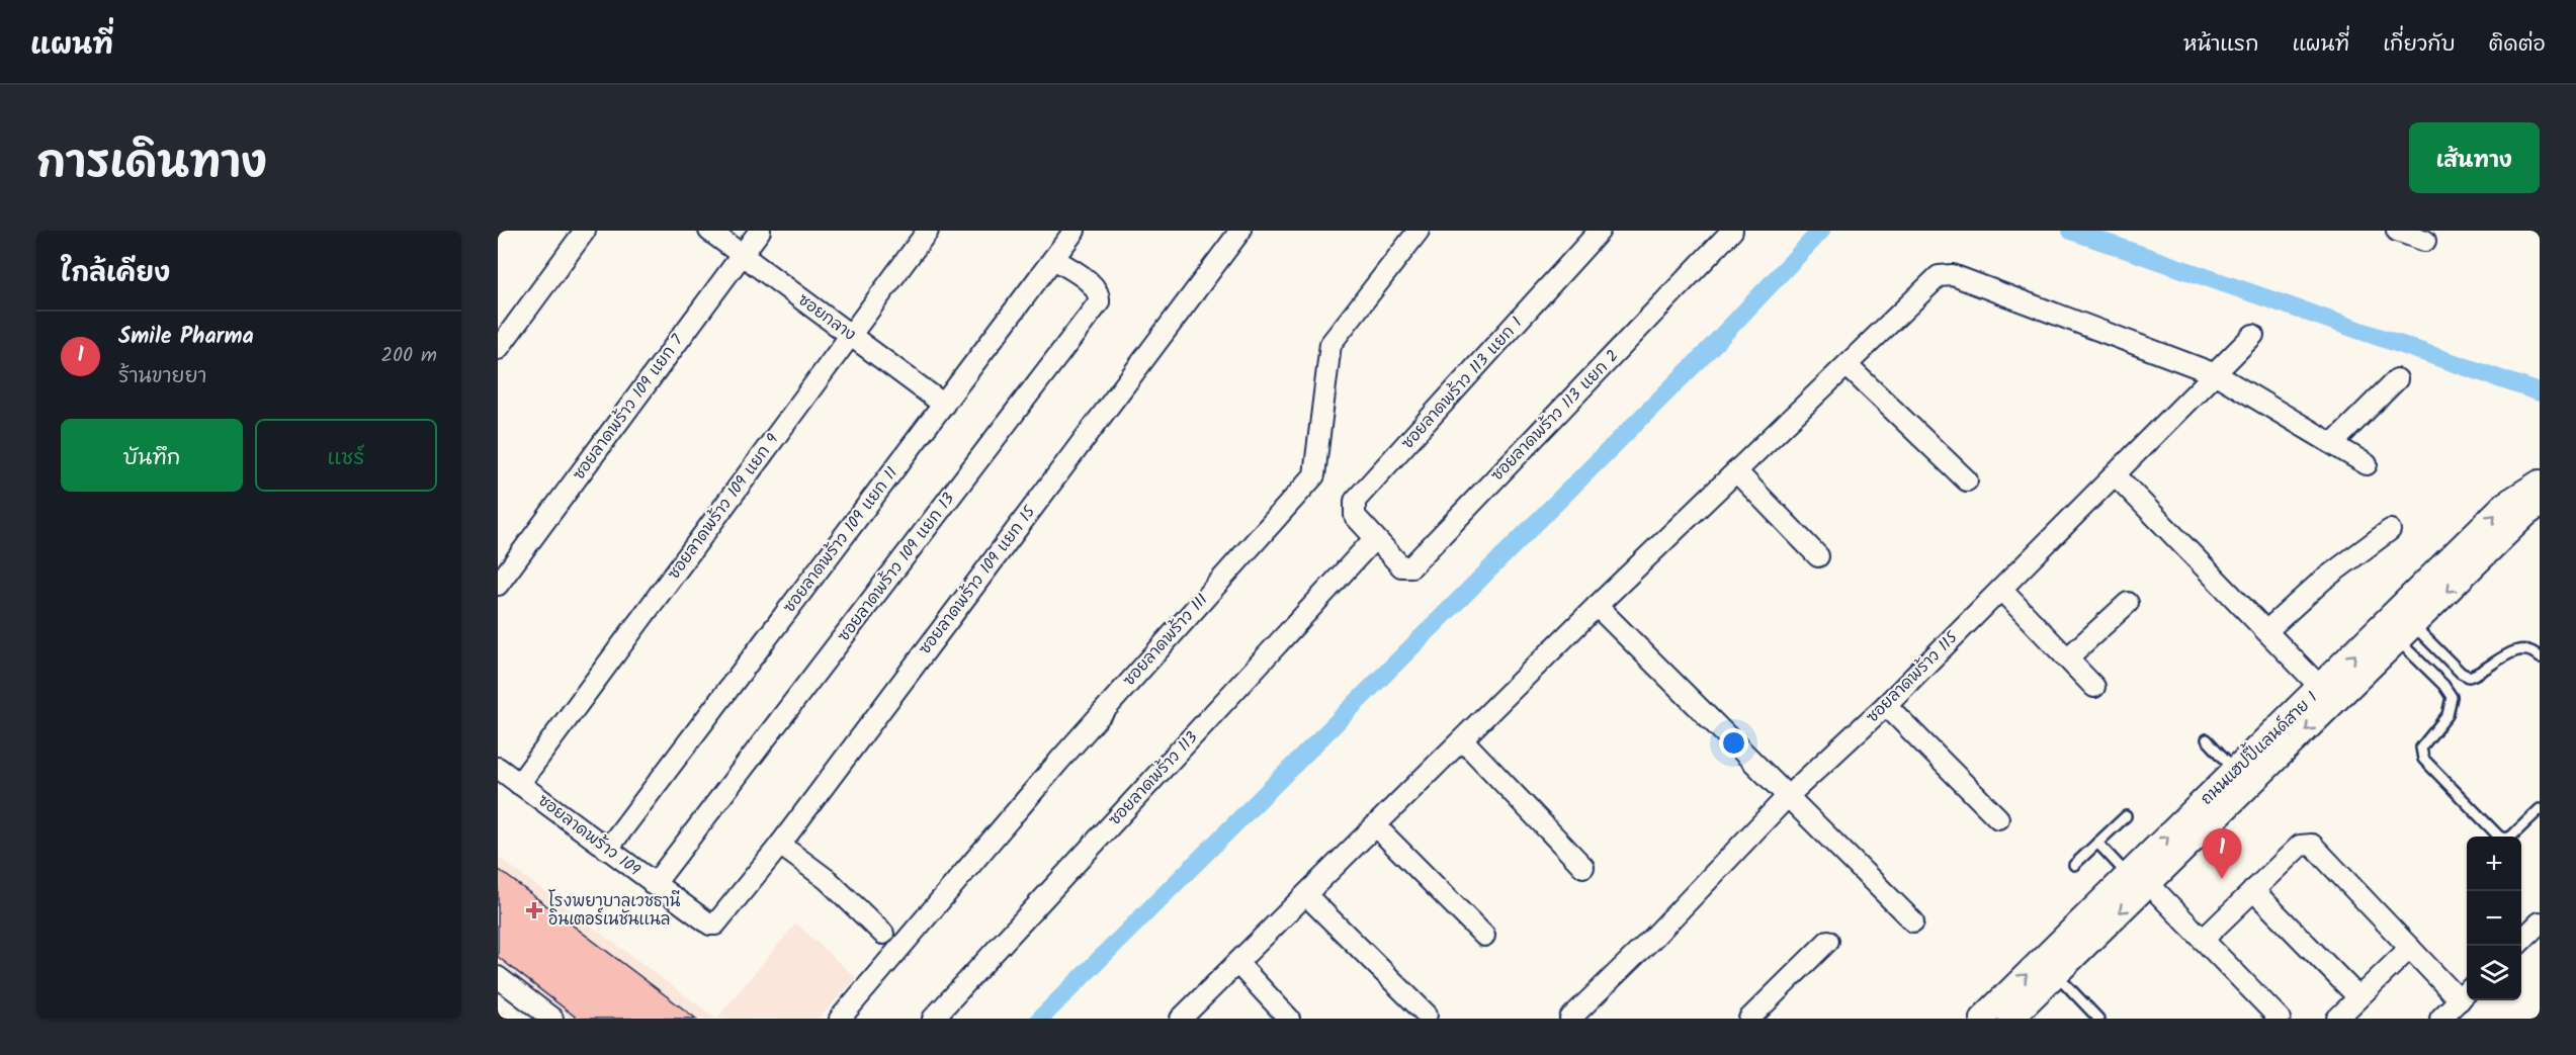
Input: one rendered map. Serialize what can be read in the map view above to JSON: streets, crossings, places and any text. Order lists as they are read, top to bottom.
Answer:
{
  "streets": {
    "street": [
      "ซอยกลาง",
      "ซอยลาดพร้าว 113 แยก 1",
      "ซอยลาดพร้าว 109 แยก 7",
      "ซอยลาดพร้าว 113 แยก 2",
      "ซอยลาดพร้าว 109 แยก 9",
      "ซอยลาดพร้าว 109 แยก 11",
      "ซอยลาดพร้าว 109 แยก 13",
      "ซอยลาดพร้าว 109 แยก 15",
      "ซอยลาดพร้าว 111",
      "ซอยลาดพร้าว 115",
      "ถนนแฮปปี้แลนด์สาย 1",
      "ซอยลาดพร้าว 113",
      "ซอยลาดพร้าว 109"
    ]
  },
  "crossings": [
    ["ซอยกลาง", "ซอยลาดพร้าว 109 แยก 7"],
    ["ซอยกลาง", "ซอยลาดพร้าว 109 แยก 9"],
    ["ซอยกลาง", "ซอยลาดพร้าว 109 แยก 11"],
    ["ซอยลาดพร้าว 113 แยก 1", "ซอยลาดพร้าว 113 แยก 2"],
    ["ซอยลาดพร้าว 113 แยก 1", "ซอยลาดพร้าว 113"],
    ["ซอยลาดพร้าว 113 แยก 2", "ซอยลาดพร้าว 113"],
    ["ซอยลาดพร้าว 109 แยก 9", "ซอยลาดพร้าว 109"],
    ["ซอยลาดพร้าว 109 แยก 11", "ซอยลาดพร้าว 109 แยก 13"],
    ["ซอยลาดพร้าว 109 แยก 11", "ซอยลาดพร้าว 109"],
    ["ซอยลาดพร้าว 109 แยก 13", "ซอยลาดพร้าว 109"],
    ["ซอยลาดพร้าว 109 แยก 15", "ซอยลาดพร้าว 109"]
  ],
  "places": {
    "health": ["โรงพยาบาลเวชธานี อินเตอร์เนชันแนล"]
  },
  "page": {
    "header": "แผนที่",
    "nav": [
      "หน้าแรก",
      "แผนที่",
      "เกี่ยวกับ",
      "ติดต่อ"
    ],
    "title": "การเดินทาง",
    "buttons": [
      "เส้นทาง",
      ["บันทึก", "แชร์"]
    ],
    "heading": "ใกล้เคียง",
    "list": [
      {
        "mark": "1",
        "name": "Smile Pharma",
        "note": "ร้านขายยา",
        "value": "200 m"
      }
    ],
    "pins": "1",
    "map_buttons": ["+", "−"]
  }
}
